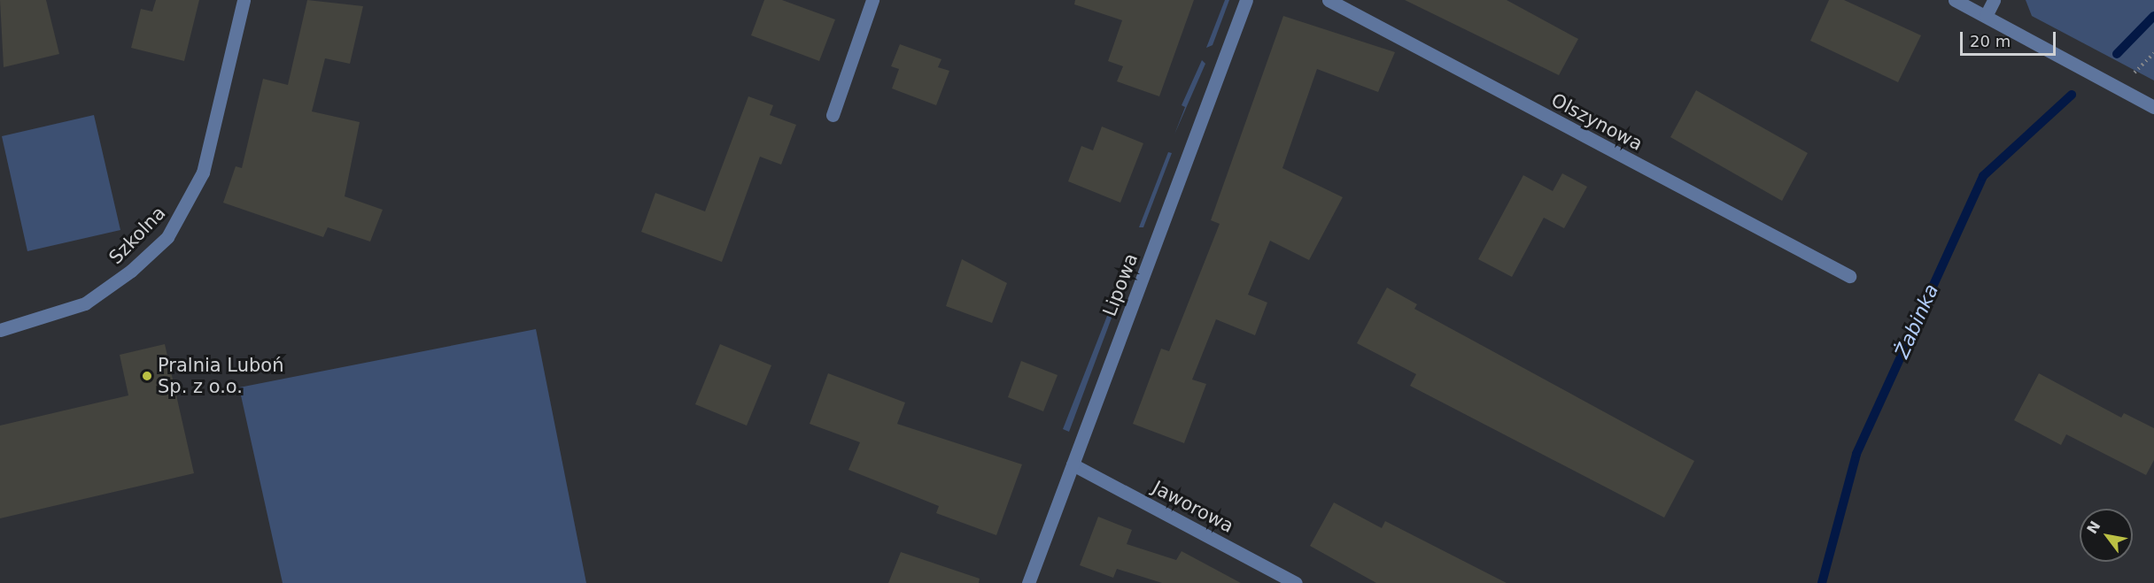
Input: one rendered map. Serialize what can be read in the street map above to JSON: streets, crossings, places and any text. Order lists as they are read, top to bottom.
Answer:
{
  "streets": {
    "street": [
      "Olszynowa",
      "Szkolna",
      "Lipowa",
      "Jaworowa"
    ]
  },
  "crossings": [
    ["Lipowa", "Jaworowa"]
  ],
  "water": ["Żabinka"],
  "places": ["Pralnia Luboń Sp. z o.o."],
  "scale_bar": "20 m",
  "north": "top left"
}
